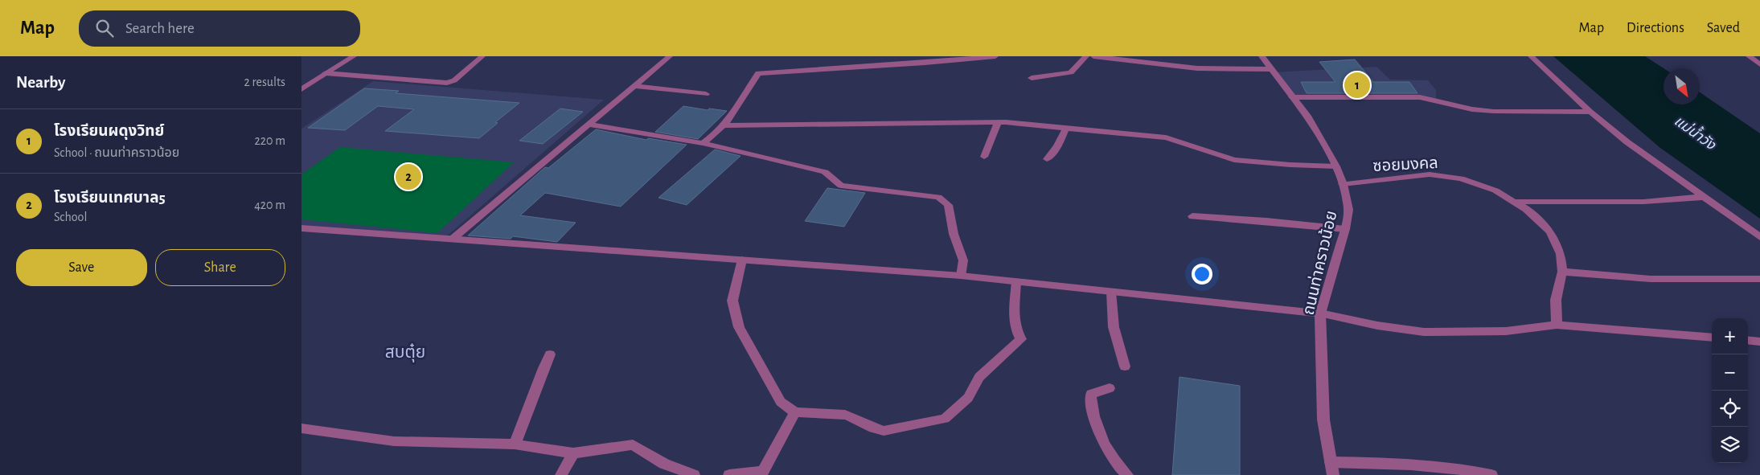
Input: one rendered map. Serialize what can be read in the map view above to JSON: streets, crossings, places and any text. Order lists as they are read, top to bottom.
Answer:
{
  "streets": {
    "street": ["ซอยมงคล", "ถนนท่าคราวน้อย"]
  },
  "crossings": [
    ["ซอยมงคล", "ถนนท่าคราวน้อย"]
  ],
  "districts": ["สบตุ๋ย"],
  "water": ["แม่น้ำวัง"],
  "north": "bottom right",
  "page": {
    "header": "Map",
    "search": "Search here",
    "nav": ["Map", "Directions", "Saved"],
    "heading": ["Nearby", "2 results"],
    "pins": ["1", "2"],
    "list": [
      {
        "mark": "1",
        "name": "โรงเรียนผดุงวิทย์",
        "note": "School · ถนนท่าคราวน้อย",
        "value": "220 m"
      },
      {
        "mark": "2",
        "name": "โรงเรียนเทศบาล5",
        "note": "School",
        "value": "420 m"
      }
    ],
    "buttons": ["Save", "Share"],
    "map_buttons": ["+", "−"]
  }
}
